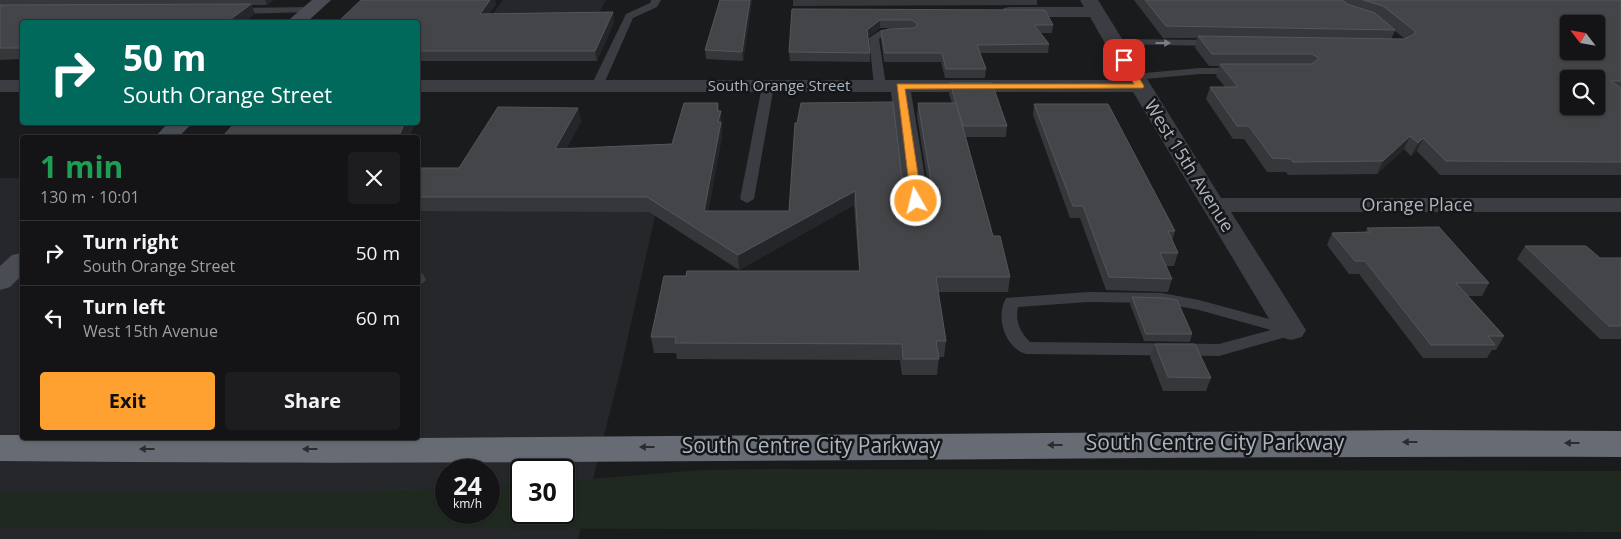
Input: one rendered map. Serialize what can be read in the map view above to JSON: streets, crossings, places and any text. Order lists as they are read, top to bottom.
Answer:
{
  "streets": {
    "highway": ["South Centre City Parkway"],
    "street": ["South Orange Street", "West 15th Avenue", "Orange Place"]
  },
  "crossings": [
    ["South Orange Street", "West 15th Avenue"],
    ["West 15th Avenue", "Orange Place"]
  ],
  "one_way": ["South Centre City Parkway"],
  "north": "top left",
  "page": {
    "turn": ["50 m", "South Orange Street"],
    "heading": ["1 min", "130 m · 10:01"],
    "list": [
      {
        "name": "Turn right",
        "note": "South Orange Street",
        "value": "50 m"
      },
      {
        "name": "Turn left",
        "note": "West 15th Avenue",
        "value": "60 m"
      }
    ],
    "buttons": ["Exit", "Share"],
    "speed": "24 km/h",
    "limit": "30"
  }
}
